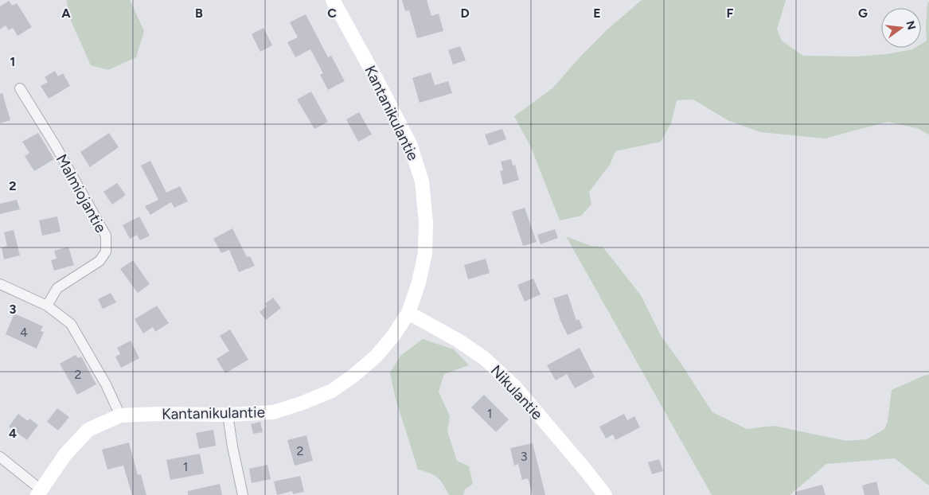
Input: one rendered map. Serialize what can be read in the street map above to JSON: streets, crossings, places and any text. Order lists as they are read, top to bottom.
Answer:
{
  "streets": {
    "street": ["Kantanikulantie", "Malmiojantie", "Nikulantie"]
  },
  "crossings": [
    ["Kantanikulantie", "Nikulantie"]
  ],
  "house_numbers": [
    "4",
    "2",
    "1",
    "2",
    "3",
    "1"
  ],
  "north": "right",
  "grid": {
    "columns": [
      "A",
      "B",
      "C",
      "D",
      "E",
      "F",
      "G"
    ],
    "rows": [
      "1",
      "2",
      "3",
      "4"
    ]
  }
}
